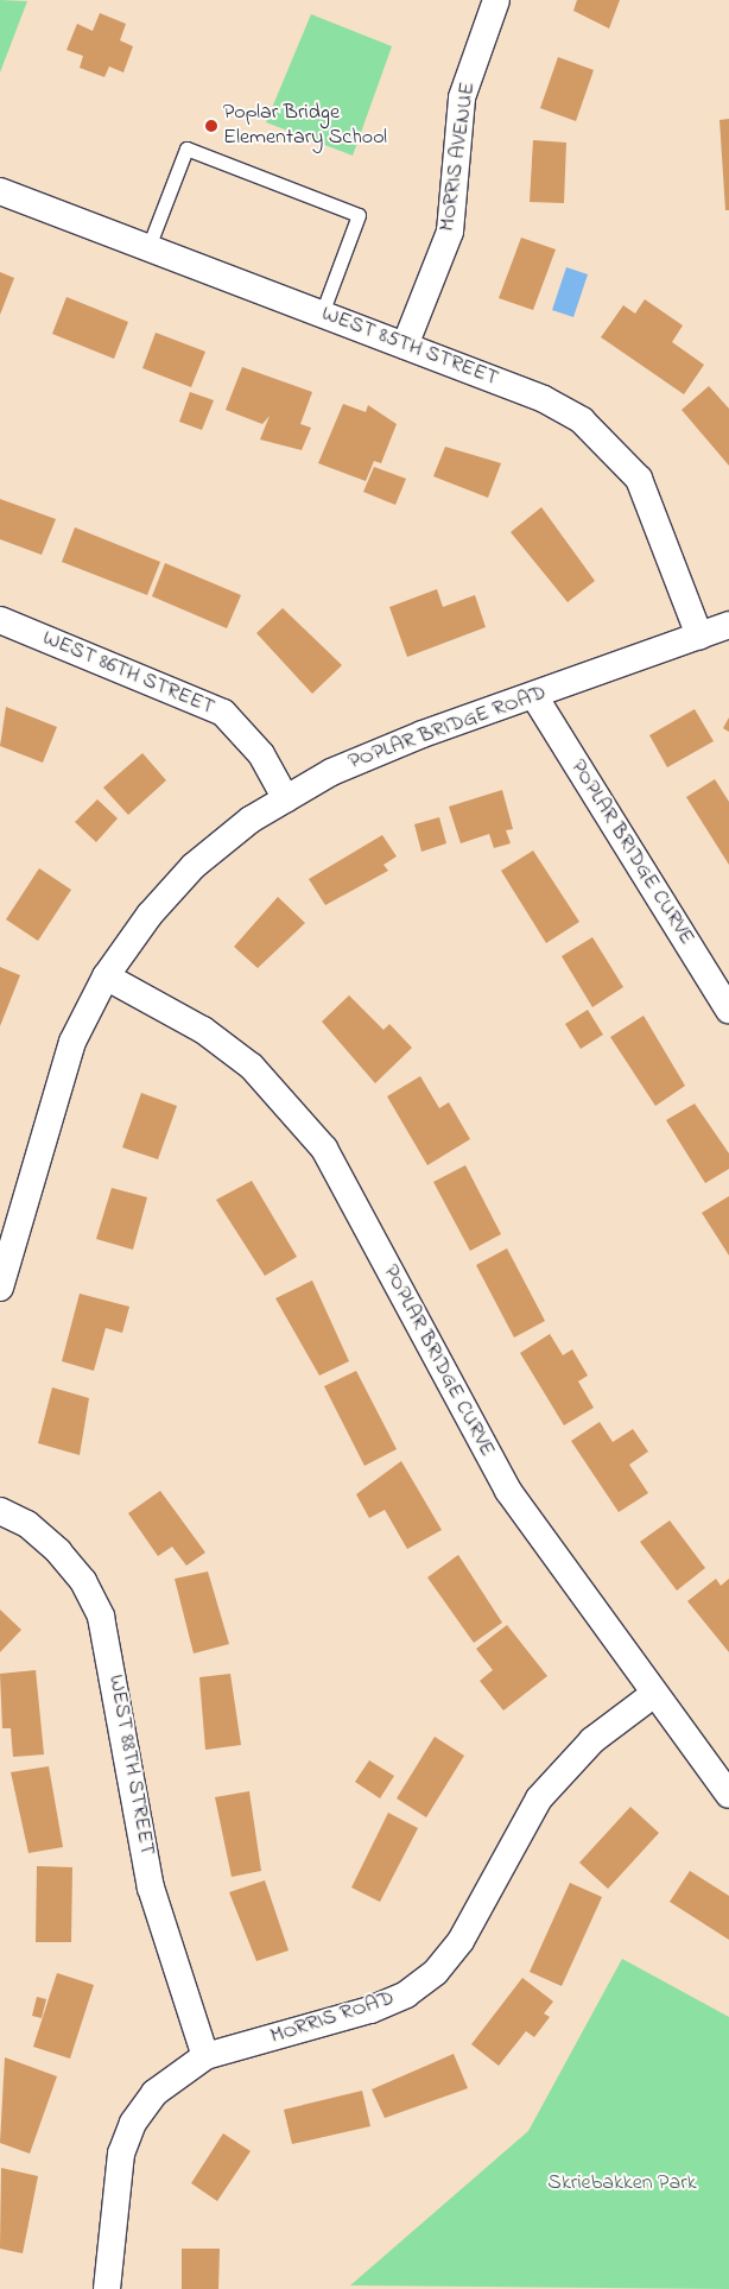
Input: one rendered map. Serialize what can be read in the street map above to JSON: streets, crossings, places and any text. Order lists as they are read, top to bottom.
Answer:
{
  "streets": {
    "street": [
      "MORRIS AVENUE",
      "WEST 85TH STREET",
      "WEST 86TH STREET",
      "POPLAR BRIDGE ROAD",
      "POPLAR BRIDGE CURVE",
      "WEST 88TH STREET",
      "MORRIS ROAD"
    ]
  },
  "crossings": [
    ["MORRIS AVENUE", "WEST 85TH STREET"],
    ["WEST 85TH STREET", "POPLAR BRIDGE ROAD"],
    ["WEST 86TH STREET", "POPLAR BRIDGE ROAD"],
    ["POPLAR BRIDGE ROAD", "POPLAR BRIDGE CURVE"],
    ["POPLAR BRIDGE CURVE", "MORRIS ROAD"],
    ["WEST 88TH STREET", "MORRIS ROAD"]
  ],
  "parks": ["Skriebakken Park"],
  "places": ["Poplar Bridge Elementary School"]
}
